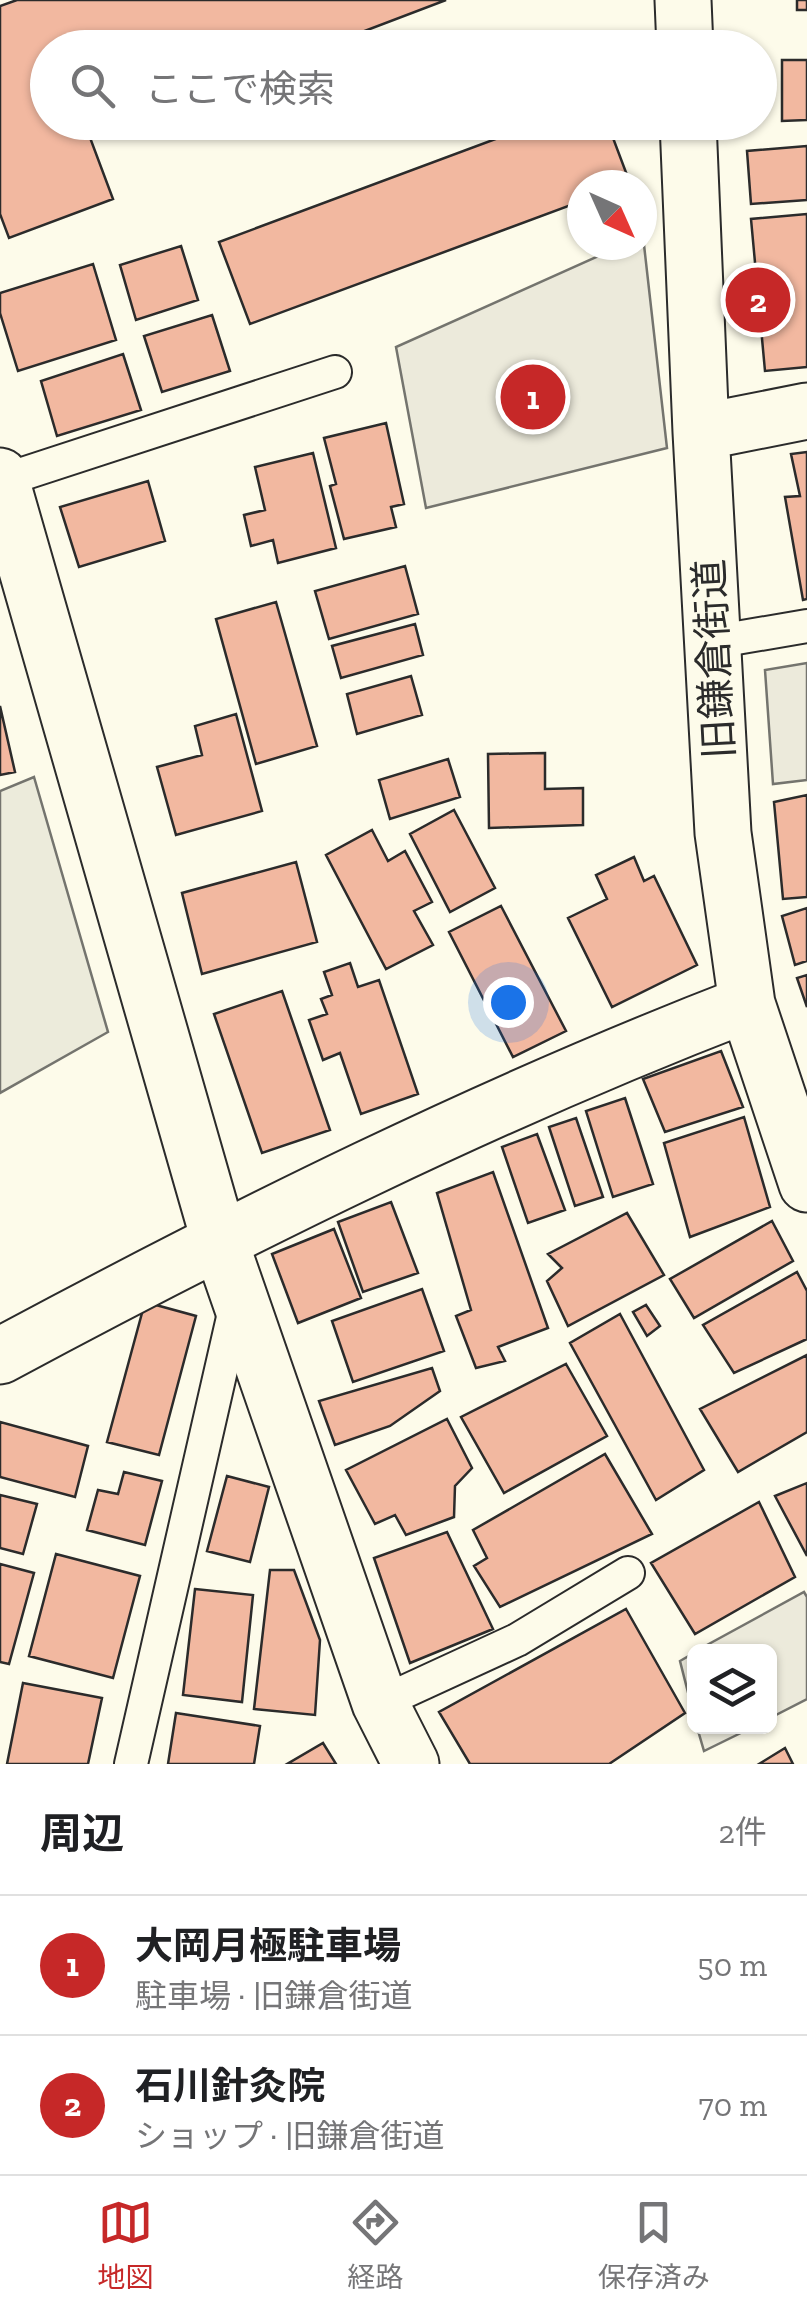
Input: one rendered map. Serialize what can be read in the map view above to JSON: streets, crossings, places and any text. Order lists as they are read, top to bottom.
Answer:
{
  "streets": {
    "street": ["旧鎌倉街道"]
  },
  "north": "bottom right",
  "page": {
    "search": "ここで検索",
    "pins": ["2", "1"],
    "heading": ["周辺", "2件"],
    "list": [
      {
        "mark": "1",
        "name": "大岡月極駐車場",
        "note": "駐車場 · 旧鎌倉街道",
        "value": "50 m"
      },
      {
        "mark": "2",
        "name": "石川針灸院",
        "note": "ショップ · 旧鎌倉街道",
        "value": "70 m"
      }
    ],
    "nav": ["地図", "経路", "保存済み"]
  }
}
